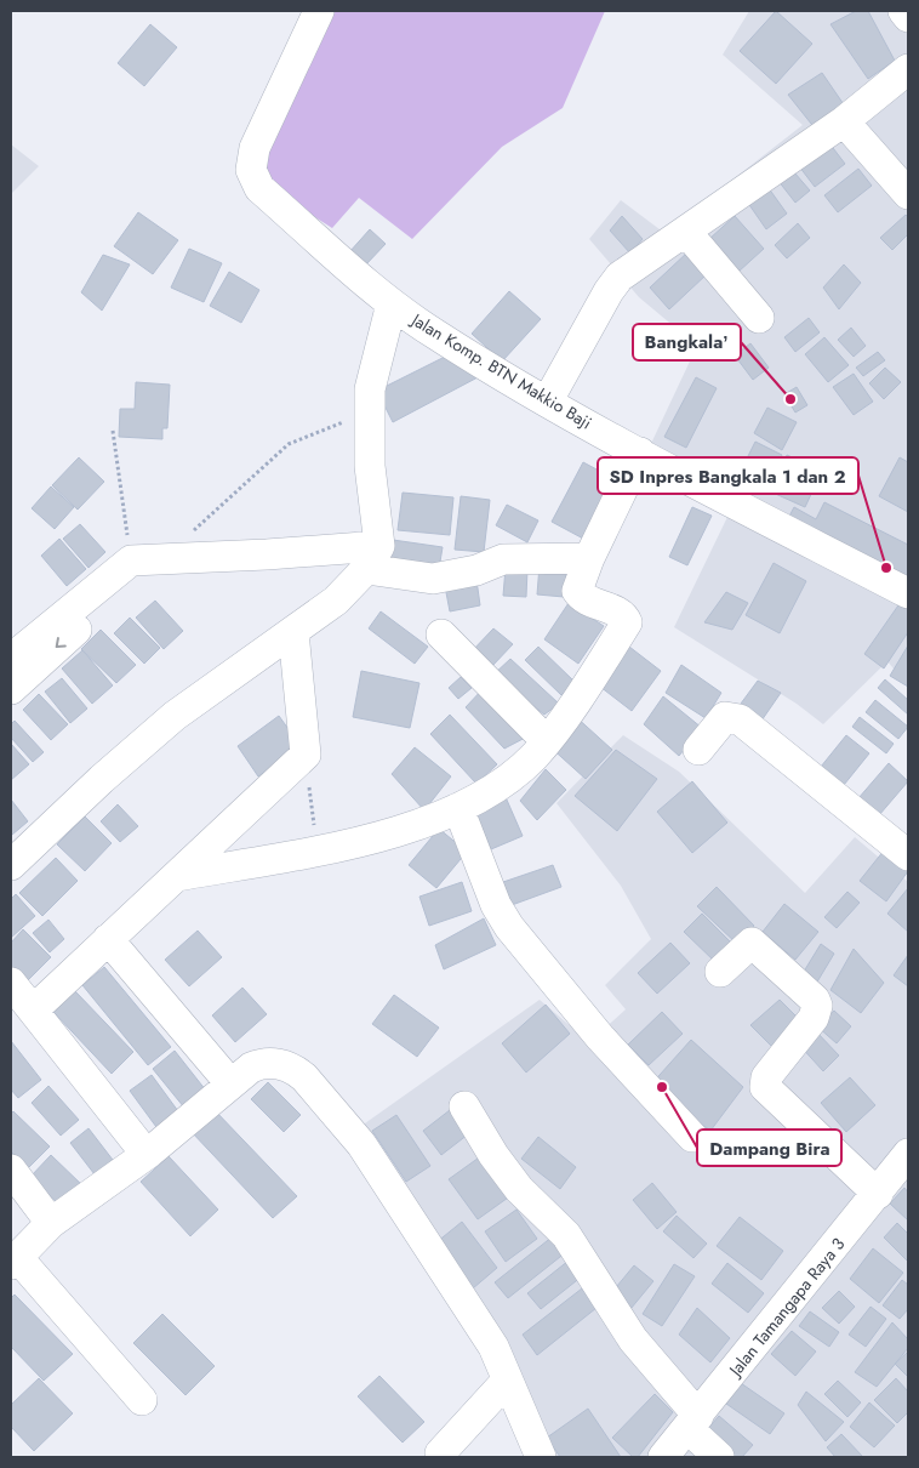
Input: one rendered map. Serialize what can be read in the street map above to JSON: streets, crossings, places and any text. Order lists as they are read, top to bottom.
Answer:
{
  "streets": {
    "street": ["Jalan Komp. BTN Makkio Baji", "Jalan Tamangapa Raya 3"]
  },
  "places": ["Bangkalaʼ", "SD Inpres Bangkala 1 dan 2", "Dampang Bira"]
}
